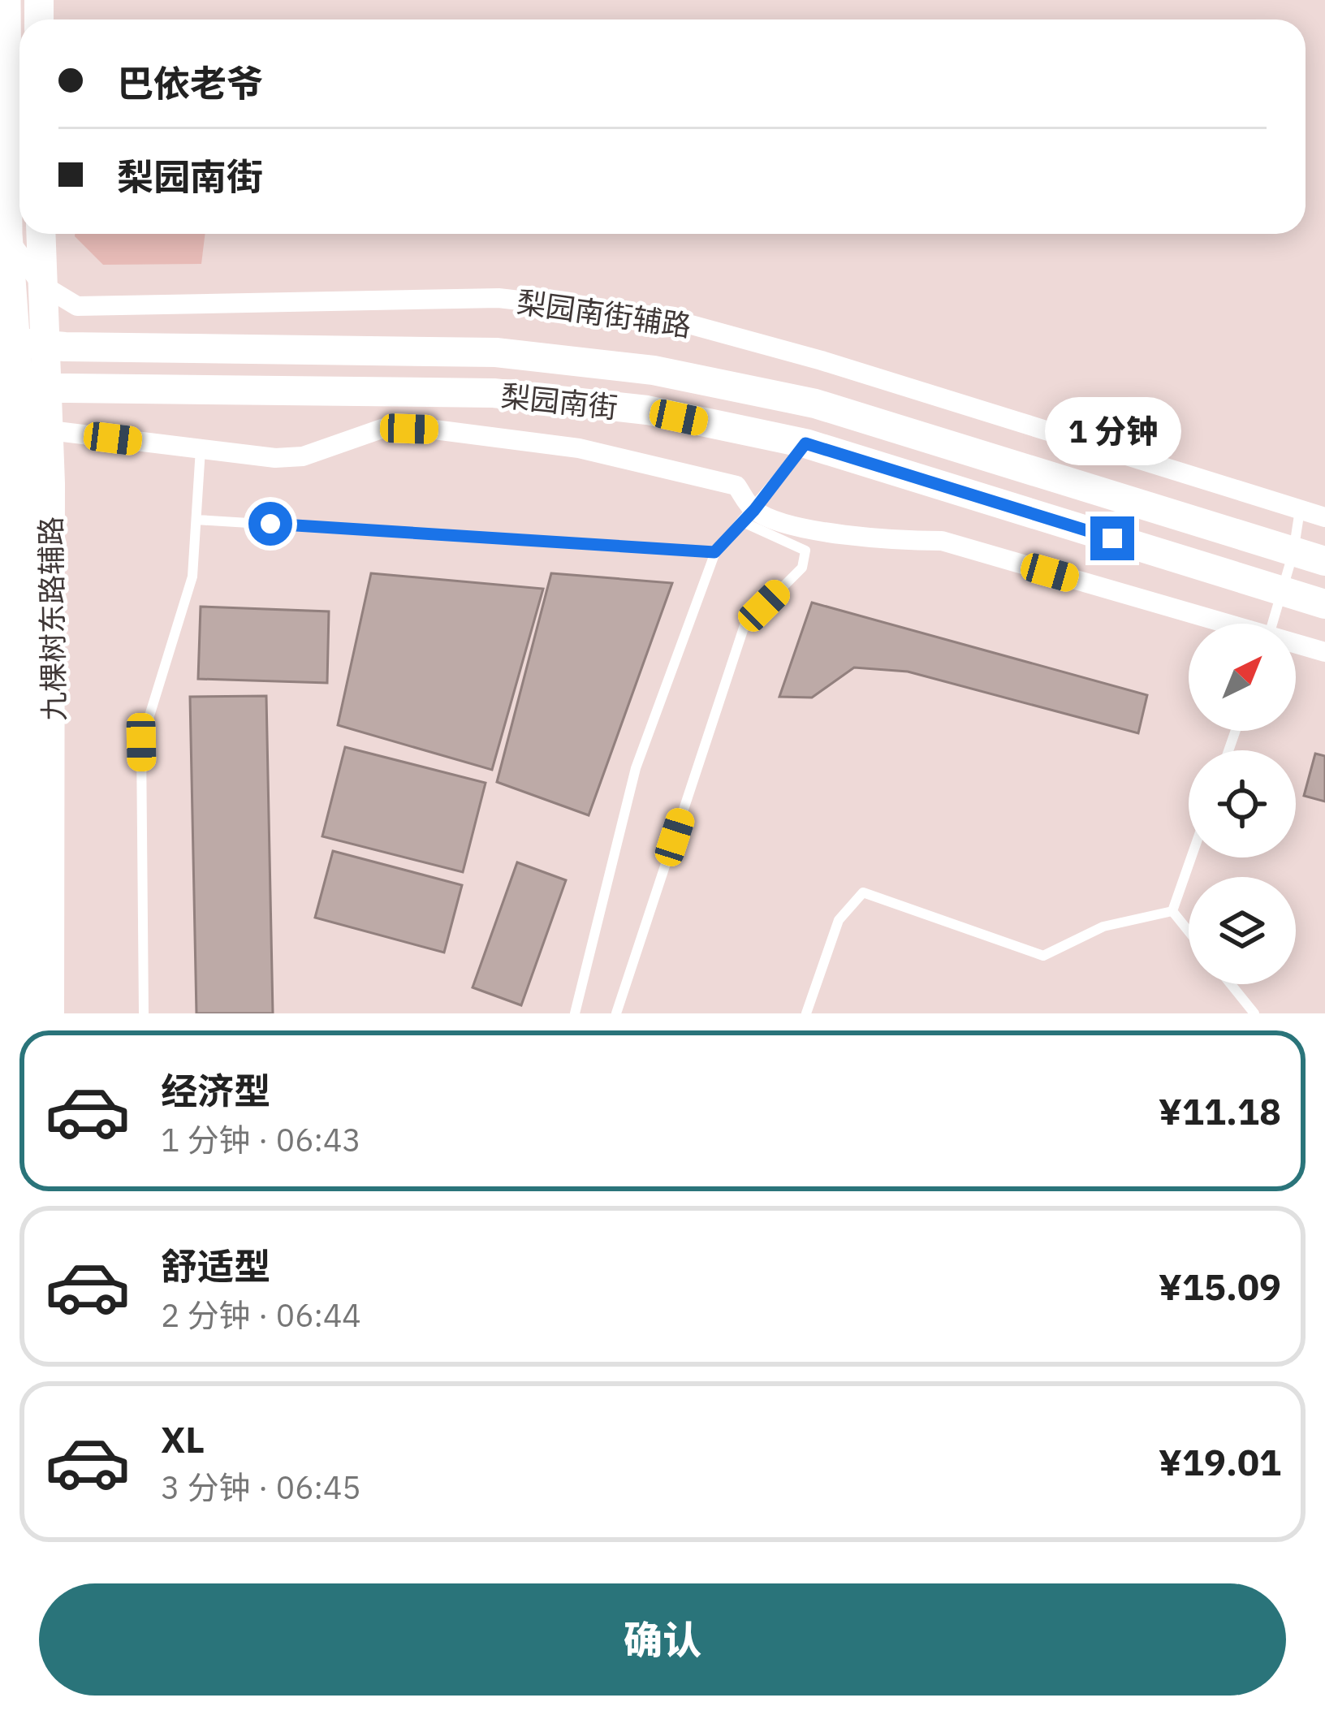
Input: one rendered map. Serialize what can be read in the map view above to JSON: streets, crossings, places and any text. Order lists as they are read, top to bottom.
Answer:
{
  "streets": {
    "main road": ["梨园南街"],
    "street": ["梨园南街辅路"]
  },
  "north": "top right",
  "page": {
    "banner": ["巴依老爷", "梨园南街"],
    "bubble": "1 分钟",
    "list": [
      {
        "name": "经济型",
        "note": "1 分钟 · 06:43",
        "value": "¥11.18"
      },
      {
        "name": "舒适型",
        "note": "2 分钟 · 06:44",
        "value": "¥15.09"
      },
      {
        "name": "XL",
        "note": "3 分钟 · 06:45",
        "value": "¥19.01"
      }
    ],
    "buttons": "确认"
  }
}
